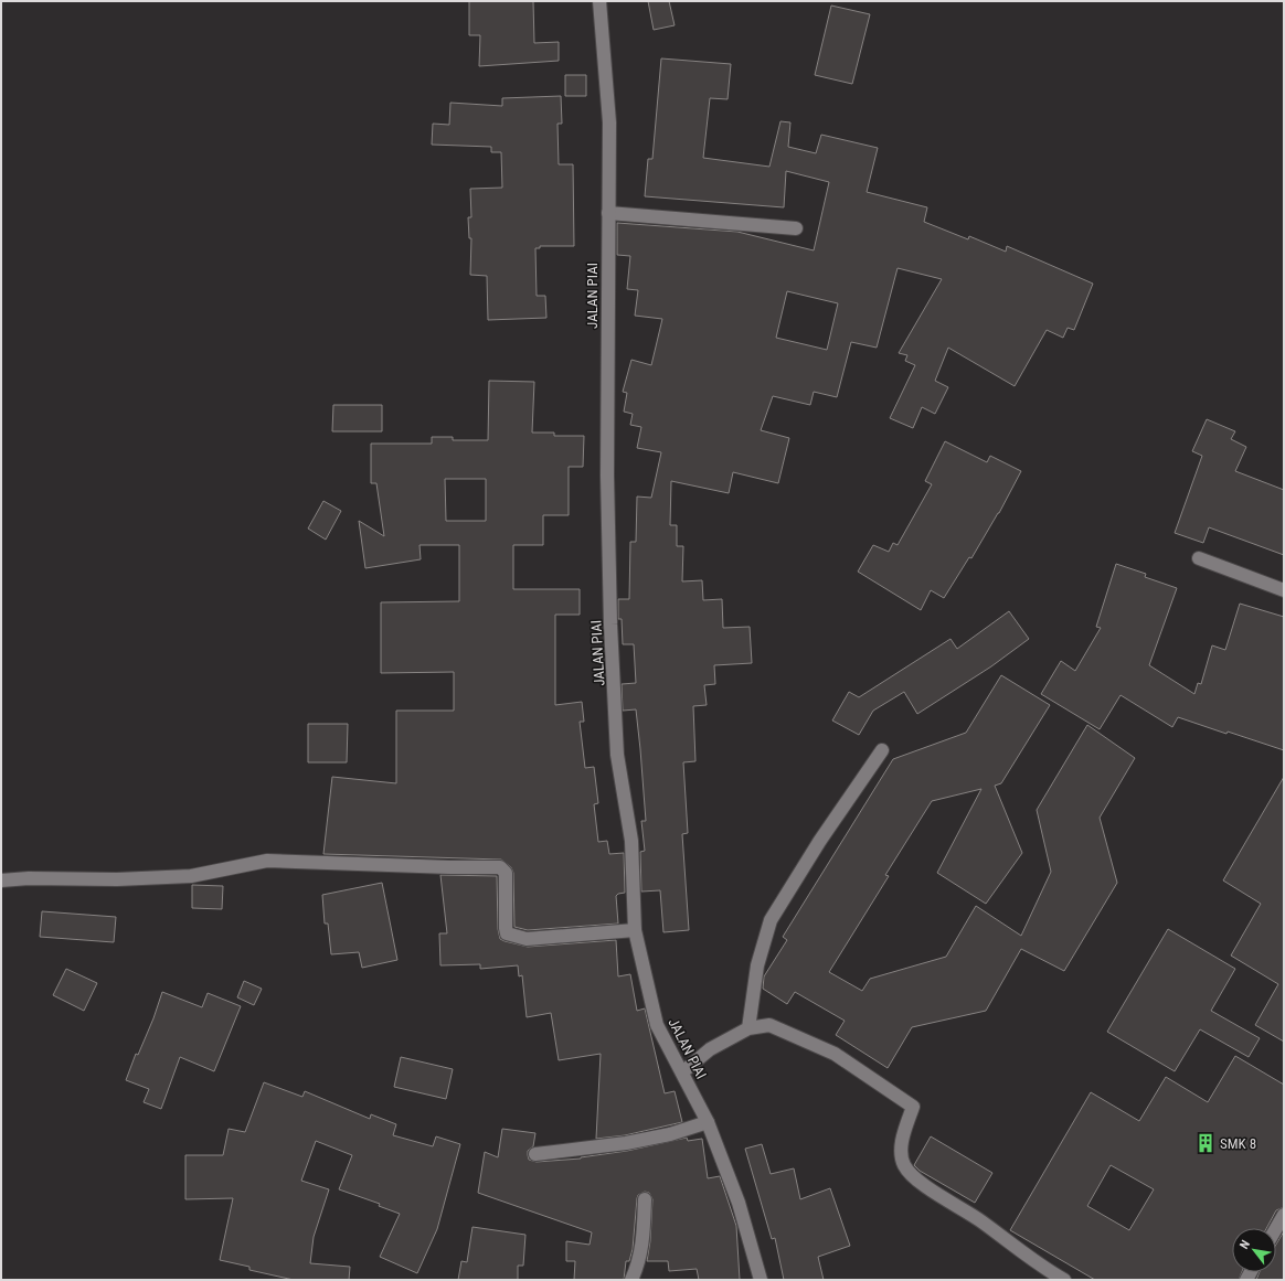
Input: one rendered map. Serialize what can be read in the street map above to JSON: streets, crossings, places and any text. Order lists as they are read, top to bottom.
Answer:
{
  "streets": {
    "street": ["JALAN PIAI"]
  },
  "places": {
    "building": ["SMK 8"]
  },
  "north": "top left"
}
